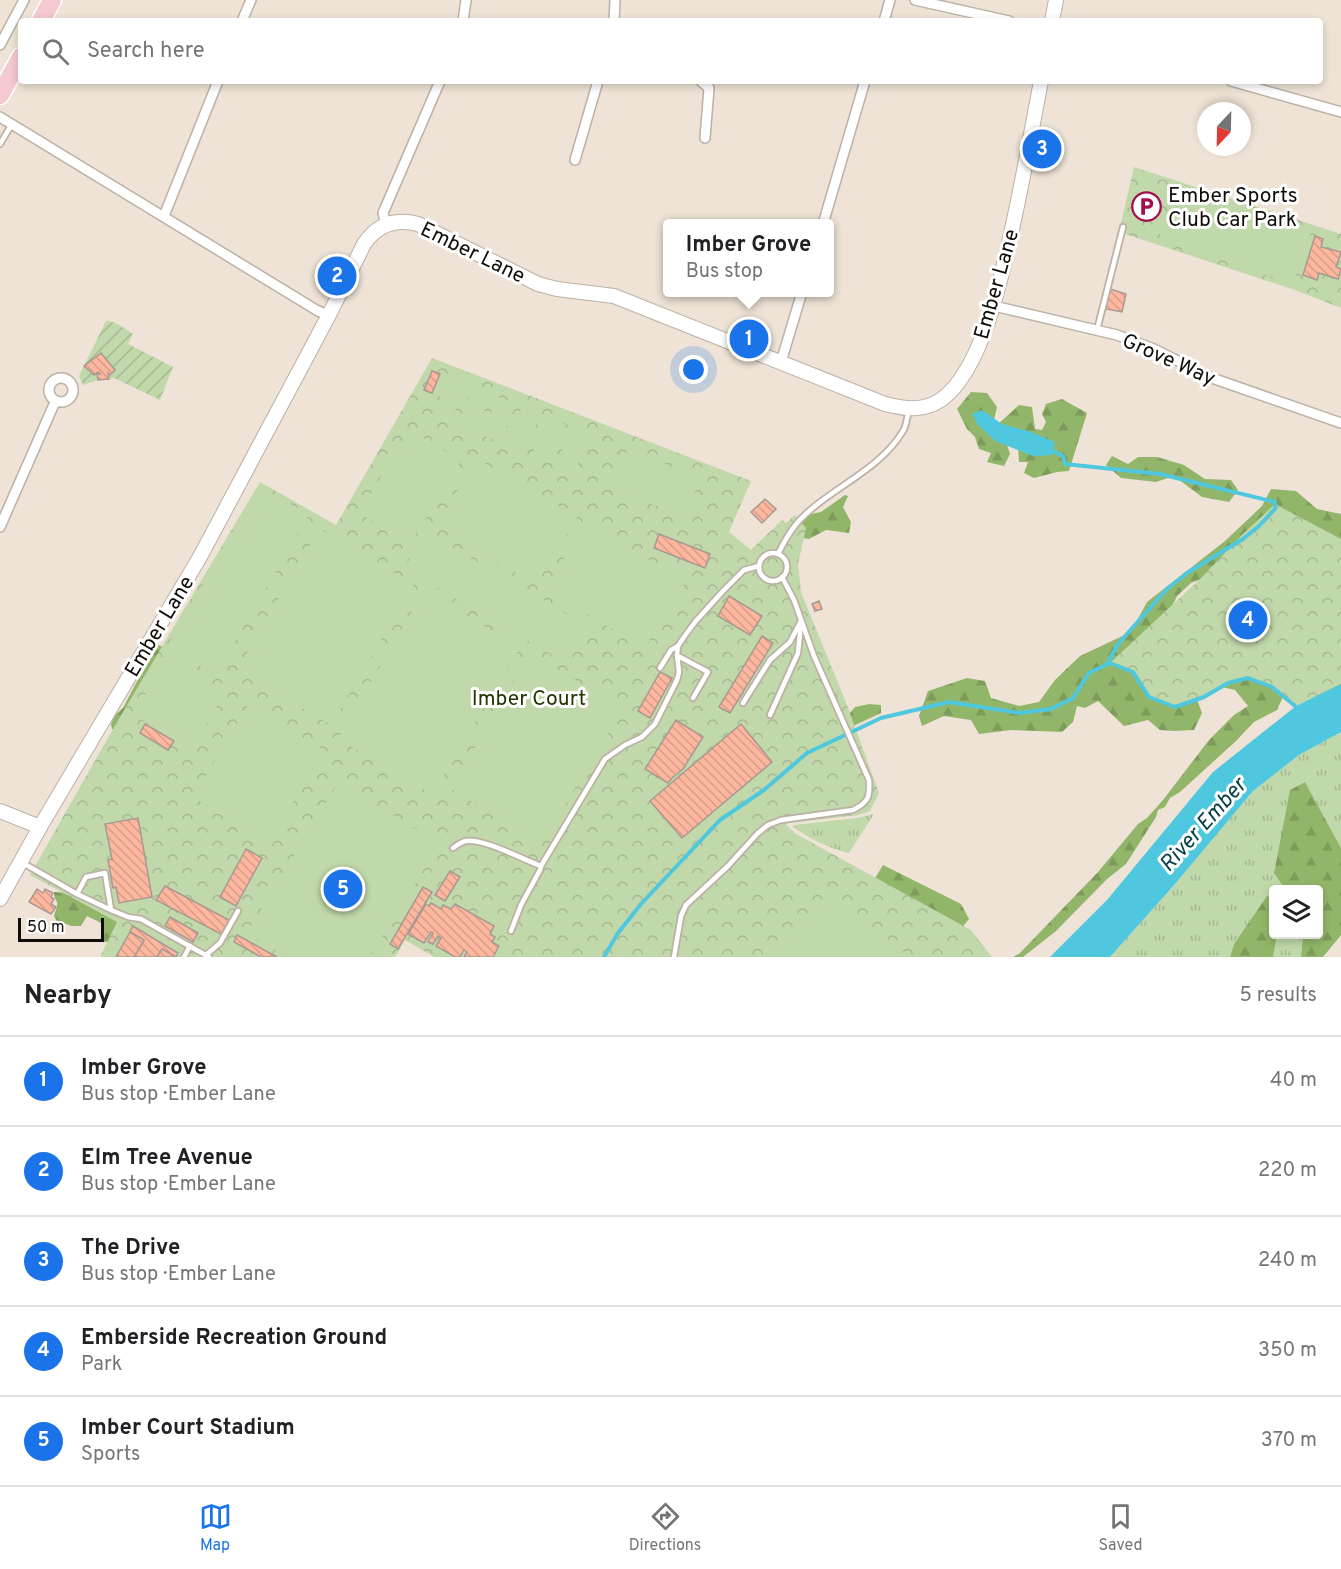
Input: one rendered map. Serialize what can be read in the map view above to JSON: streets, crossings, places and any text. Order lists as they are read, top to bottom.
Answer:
{
  "streets": {
    "main road": ["Ember Lane"],
    "street": ["Grove Way"]
  },
  "crossings": [
    ["Ember Lane", "Grove Way"]
  ],
  "water": ["River Ember"],
  "parks": ["Imber Court"],
  "places": {
    "parking": ["Ember Sports Club Car Park"]
  },
  "scale_bar": "50 m",
  "north": "bottom",
  "page": {
    "search": "Search here",
    "pins": [
      "3",
      "2",
      "1",
      "4",
      "5"
    ],
    "popup": ["Imber Grove", "Bus stop"],
    "scale": "50 m",
    "heading": ["Nearby", "5 results"],
    "list": [
      {
        "mark": "1",
        "name": "Imber Grove",
        "note": "Bus stop · Ember Lane",
        "value": "40 m"
      },
      {
        "mark": "2",
        "name": "Elm Tree Avenue",
        "note": "Bus stop · Ember Lane",
        "value": "220 m"
      },
      {
        "mark": "3",
        "name": "The Drive",
        "note": "Bus stop · Ember Lane",
        "value": "240 m"
      },
      {
        "mark": "4",
        "name": "Emberside Recreation Ground",
        "note": "Park",
        "value": "350 m"
      },
      {
        "mark": "5",
        "name": "Imber Court Stadium",
        "note": "Sports",
        "value": "370 m"
      }
    ],
    "nav": ["Map", "Directions", "Saved"]
  }
}
